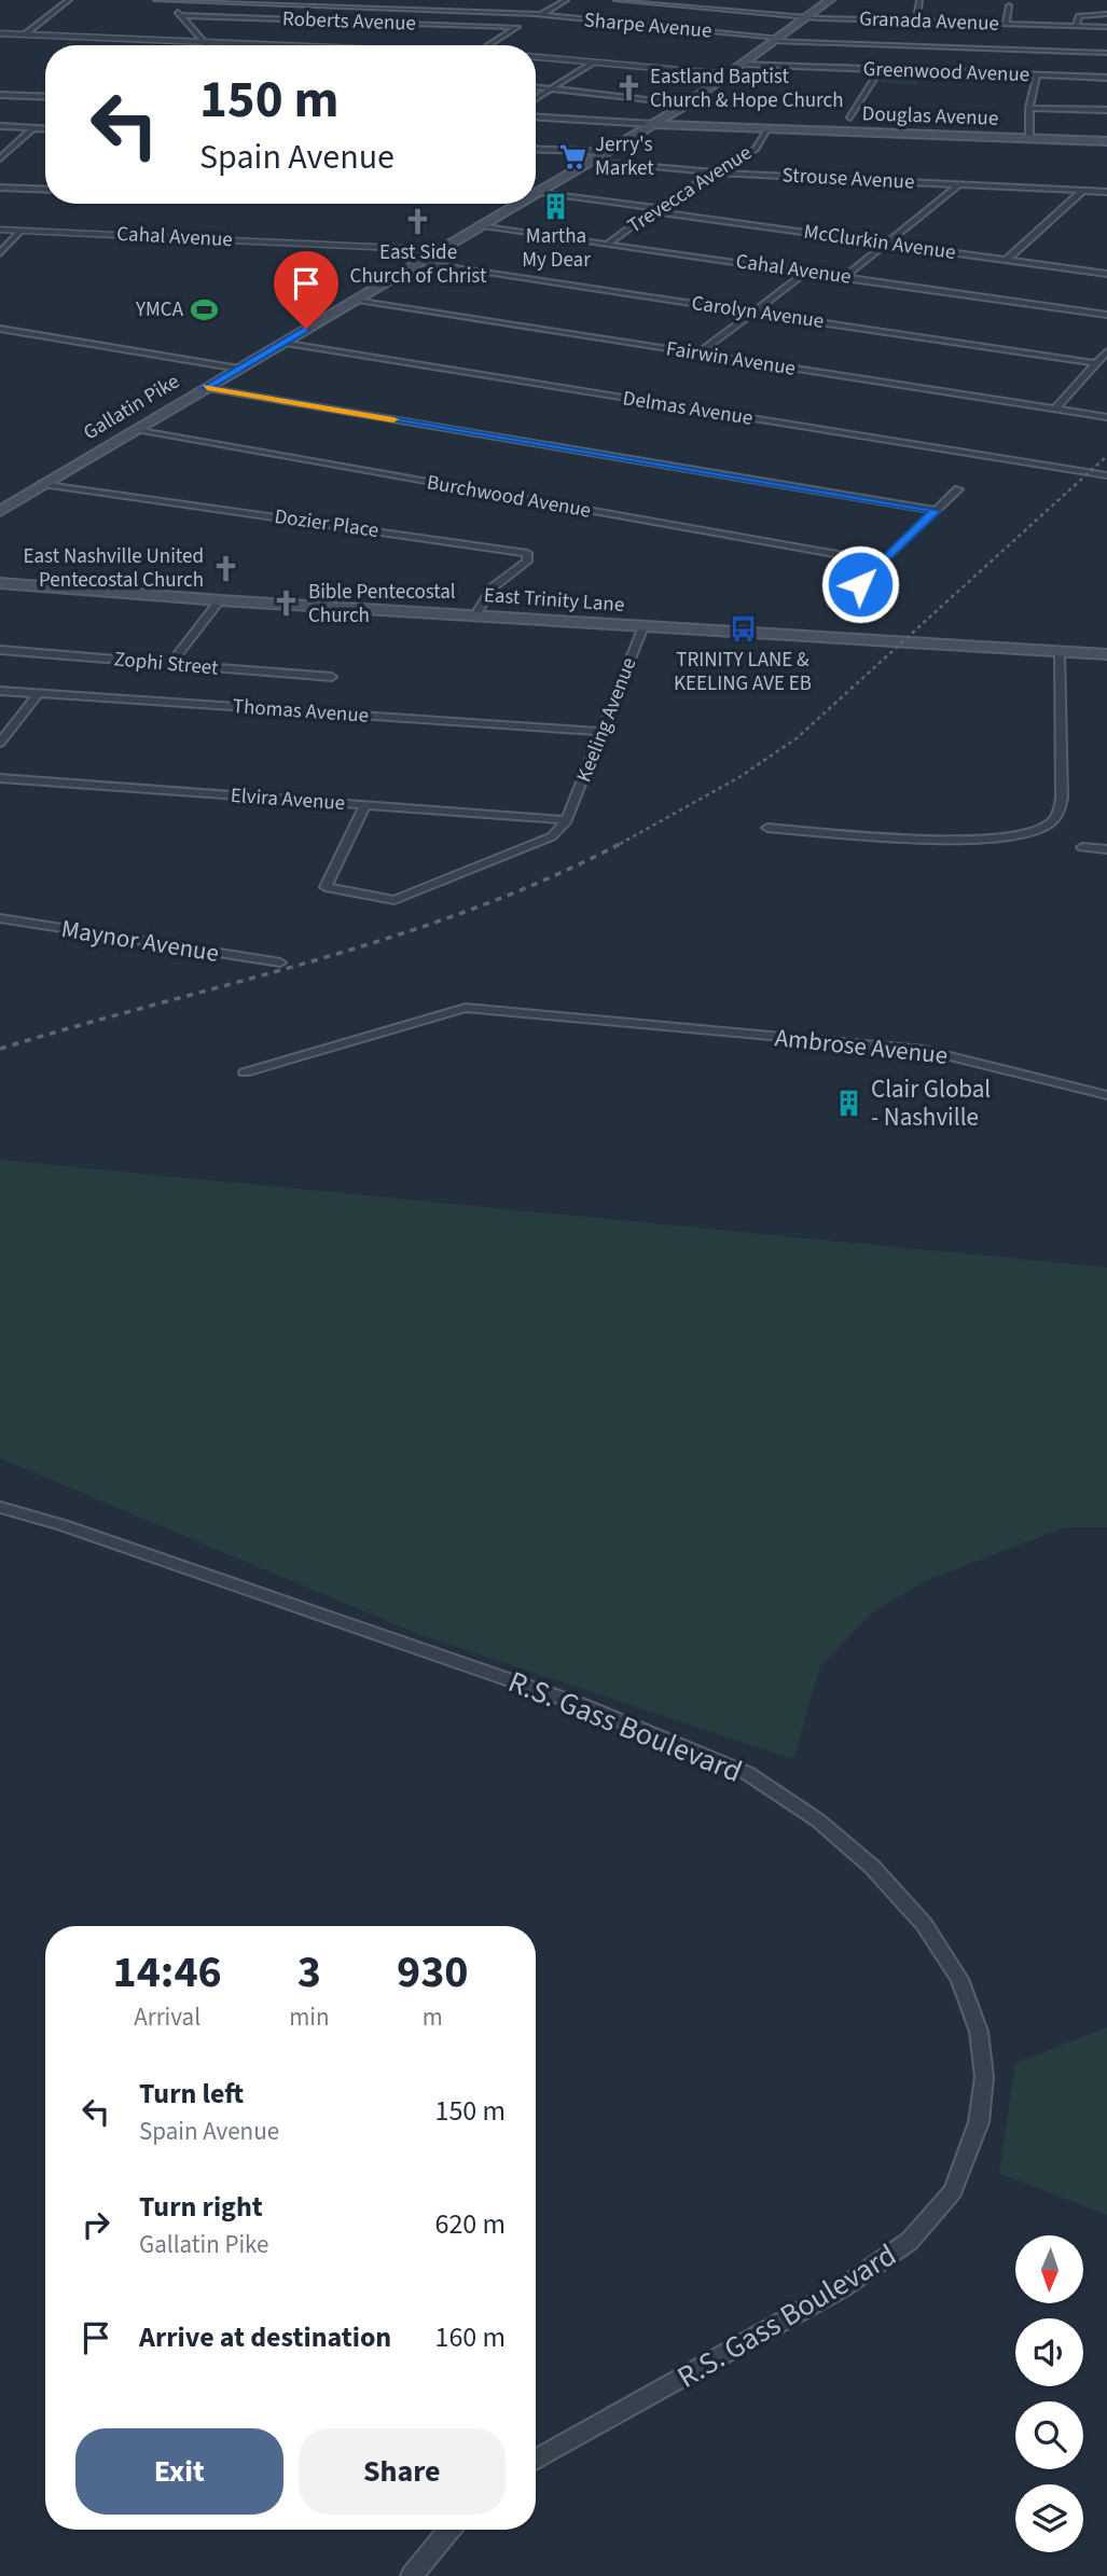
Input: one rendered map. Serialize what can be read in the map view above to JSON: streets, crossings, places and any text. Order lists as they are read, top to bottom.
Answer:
{
  "streets": {
    "main road": ["Douglas Avenue", "Gallatin Pike", "East Trinity Lane"],
    "street": [
      "Roberts Avenue",
      "Granada Avenue",
      "Sharpe Avenue",
      "Greenwood Avenue",
      "Strouse Avenue",
      "Trevecca Avenue",
      "Cahal Avenue",
      "McClurkin Avenue",
      "Carolyn Avenue",
      "Fairwin Avenue",
      "Delmas Avenue",
      "Burchwood Avenue",
      "Dozier Place",
      "Zophi Street",
      "Thomas Avenue",
      "Keeling Avenue",
      "Elvira Avenue",
      "Maynor Avenue",
      "Ambrose Avenue",
      "R.S. Gass Boulevard"
    ]
  },
  "crossings": [
    ["Douglas Avenue", "Trevecca Avenue"],
    ["Douglas Avenue", "Gallatin Pike"],
    ["Strouse Avenue", "Trevecca Avenue"],
    ["Strouse Avenue", "Gallatin Pike"],
    ["Trevecca Avenue", "Cahal Avenue"],
    ["Trevecca Avenue", "McClurkin Avenue"],
    ["Cahal Avenue", "Gallatin Pike"],
    ["Carolyn Avenue", "Gallatin Pike"],
    ["Fairwin Avenue", "Gallatin Pike"],
    ["Gallatin Pike", "Delmas Avenue"],
    ["Gallatin Pike", "Burchwood Avenue"],
    ["Gallatin Pike", "Dozier Place"],
    ["Dozier Place", "East Trinity Lane"],
    ["East Trinity Lane", "Keeling Avenue"],
    ["Thomas Avenue", "Keeling Avenue"],
    ["Keeling Avenue", "Elvira Avenue"]
  ],
  "places": {
    "church": [
      "Eastland Baptist Church & Hope Church",
      "East Side Church of Christ",
      "East Nashville United Pentecostal Church",
      "Bible Pentecostal Church"
    ],
    "supermarket": ["Jerry's Market"],
    "building": ["Martha My Dear", "Clair Global - Nashville"],
    "sports": ["YMCA"],
    "bus stop": ["TRINITY LANE & KEELING AVE EB"]
  },
  "north": "bottom",
  "page": {
    "turn": ["150 m", "Spain Avenue"],
    "eta": [
      "14:46",
      "Arrival",
      "3",
      "min",
      "930",
      "m"
    ],
    "list": [
      {
        "name": "Turn left",
        "note": "Spain Avenue",
        "value": "150 m"
      },
      {
        "name": "Turn right",
        "note": "Gallatin Pike",
        "value": "620 m"
      },
      {
        "name": "Arrive at destination",
        "value": "160 m"
      }
    ],
    "buttons": ["Exit", "Share"]
  }
}
